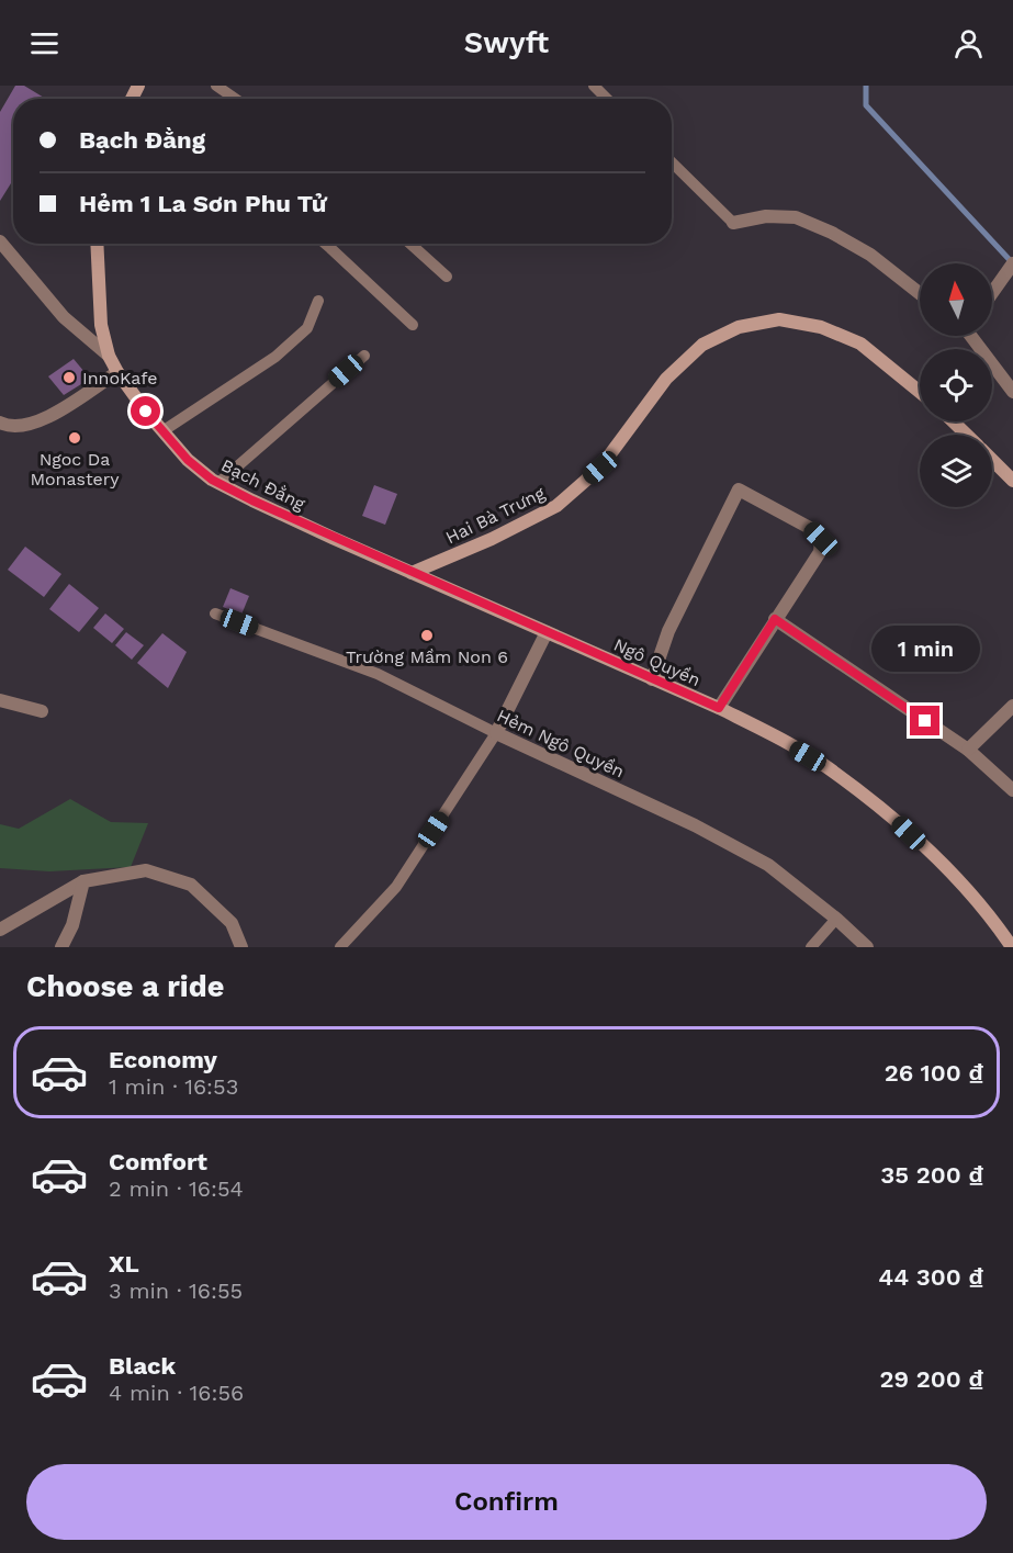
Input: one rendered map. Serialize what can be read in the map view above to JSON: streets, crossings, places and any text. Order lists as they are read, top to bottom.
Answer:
{
  "streets": {
    "street": [
      "Bạch Đằng",
      "Hai Bà Trưng",
      "Ngô Quyền",
      "Hẻm Ngô Quyền"
    ]
  },
  "crossings": [
    ["Bạch Đằng", "Hai Bà Trưng"],
    ["Bạch Đằng", "Ngô Quyền"],
    ["Hai Bà Trưng", "Ngô Quyền"]
  ],
  "places": ["InnoKafe", "Ngoc Da Monastery", "Trường Mầm Non 6"],
  "north": "top",
  "page": {
    "header": "Swyft",
    "banner": ["Bạch Đằng", "Hẻm 1 La Sơn Phu Tử"],
    "bubble": "1 min",
    "heading": "Choose a ride",
    "list": [
      {
        "name": "Economy",
        "note": "1 min · 16:53",
        "value": "26 100 ₫"
      },
      {
        "name": "Comfort",
        "note": "2 min · 16:54",
        "value": "35 200 ₫"
      },
      {
        "name": "XL",
        "note": "3 min · 16:55",
        "value": "44 300 ₫"
      },
      {
        "name": "Black",
        "note": "4 min · 16:56",
        "value": "29 200 ₫"
      }
    ],
    "buttons": "Confirm"
  }
}
